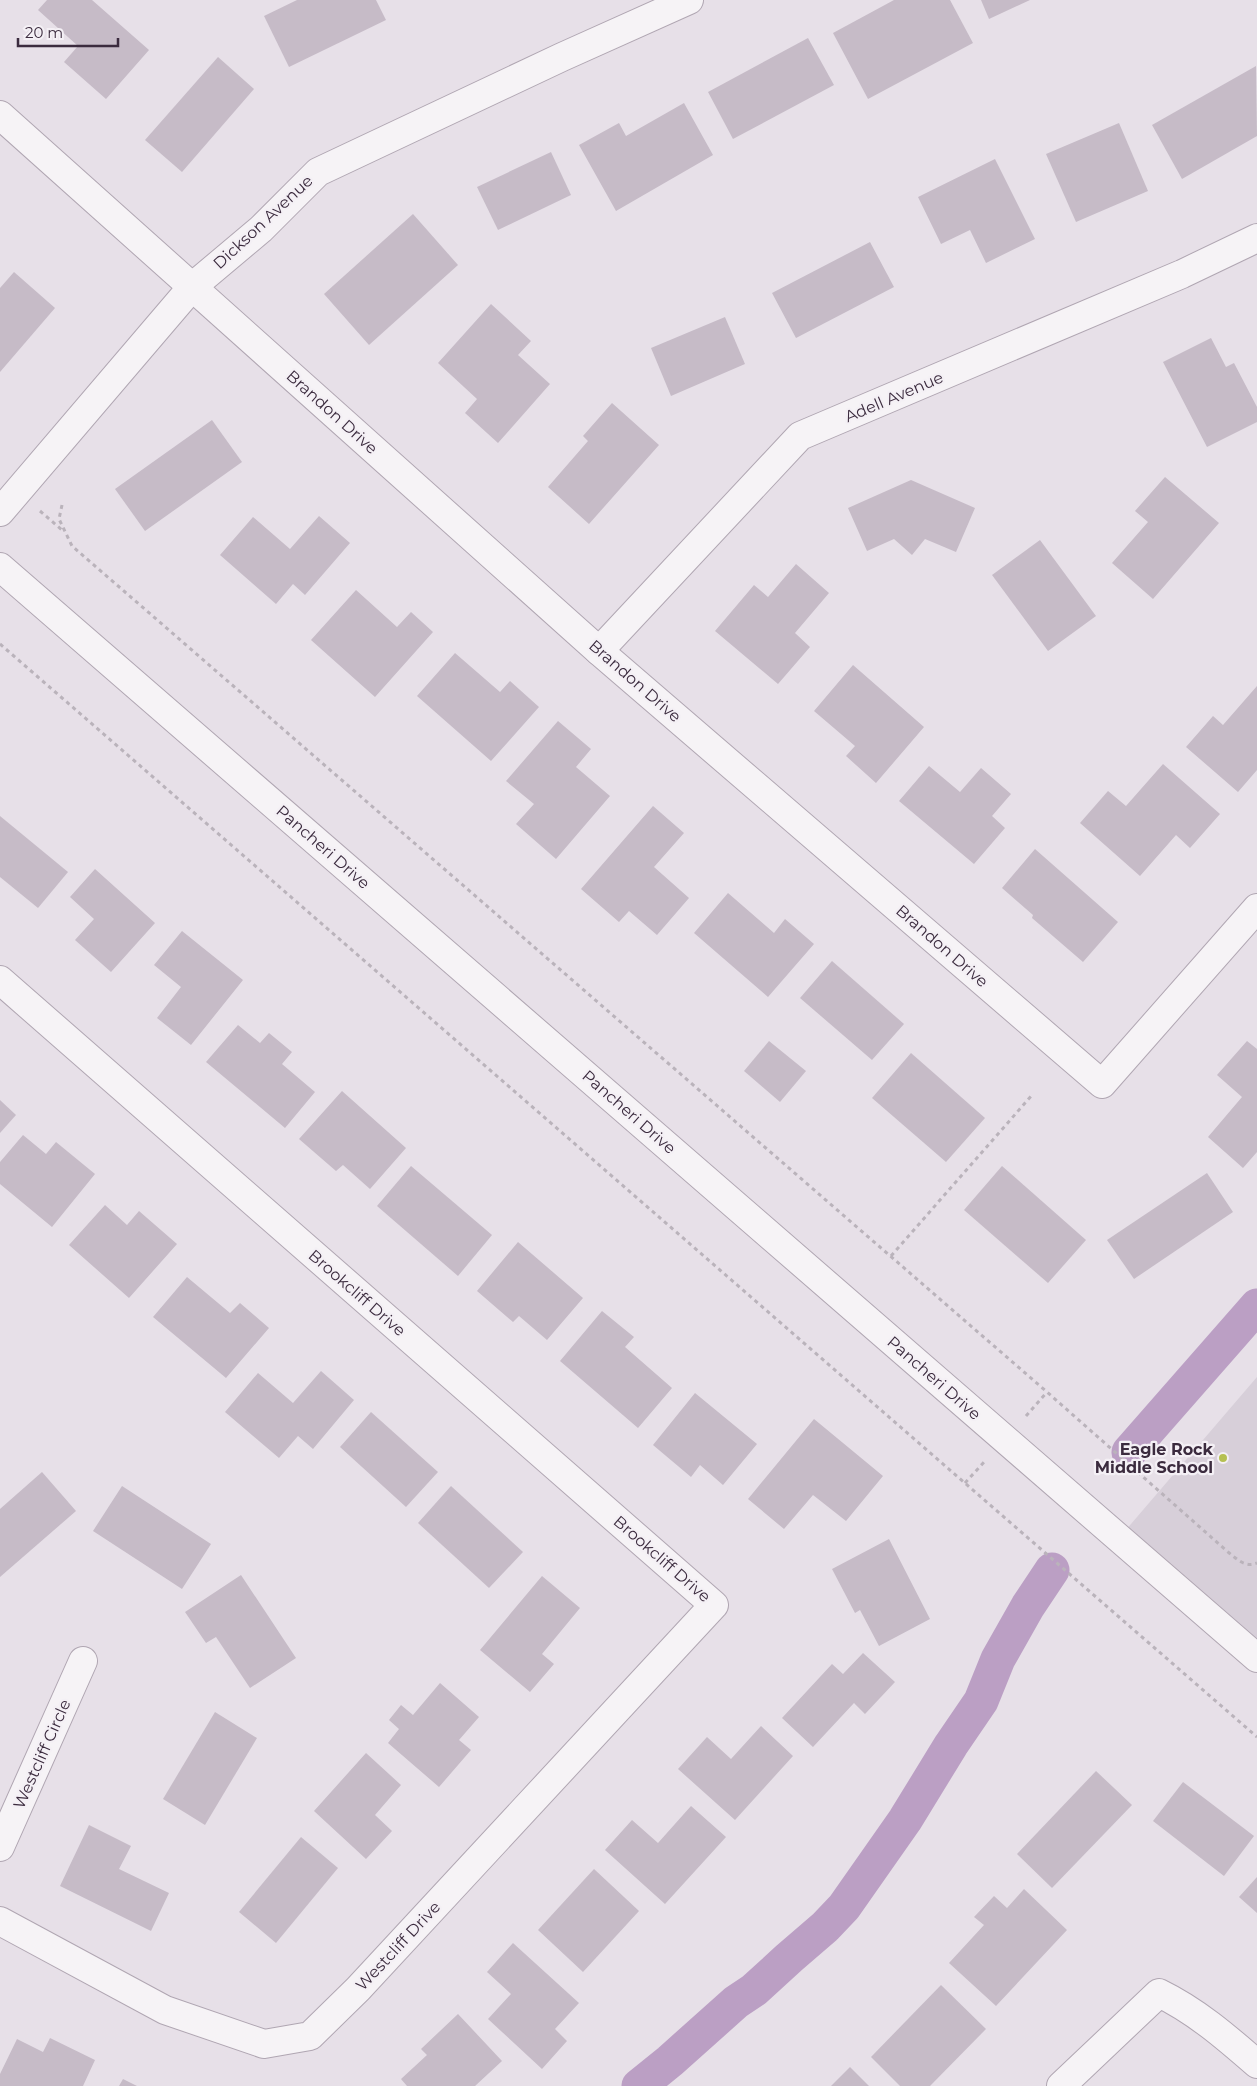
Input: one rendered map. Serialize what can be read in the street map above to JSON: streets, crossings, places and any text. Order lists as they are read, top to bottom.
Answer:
{
  "streets": {
    "street": [
      "Dickson Avenue",
      "Adell Avenue",
      "Brandon Drive",
      "Pancheri Drive",
      "Brookcliff Drive",
      "Westcliff Circle",
      "Westcliff Drive"
    ]
  },
  "crossings": [
    ["Dickson Avenue", "Brandon Drive"],
    ["Adell Avenue", "Brandon Drive"],
    ["Brookcliff Drive", "Westcliff Drive"]
  ],
  "places": ["Eagle Rock Middle School"],
  "scale_bar": "20 m"
}
